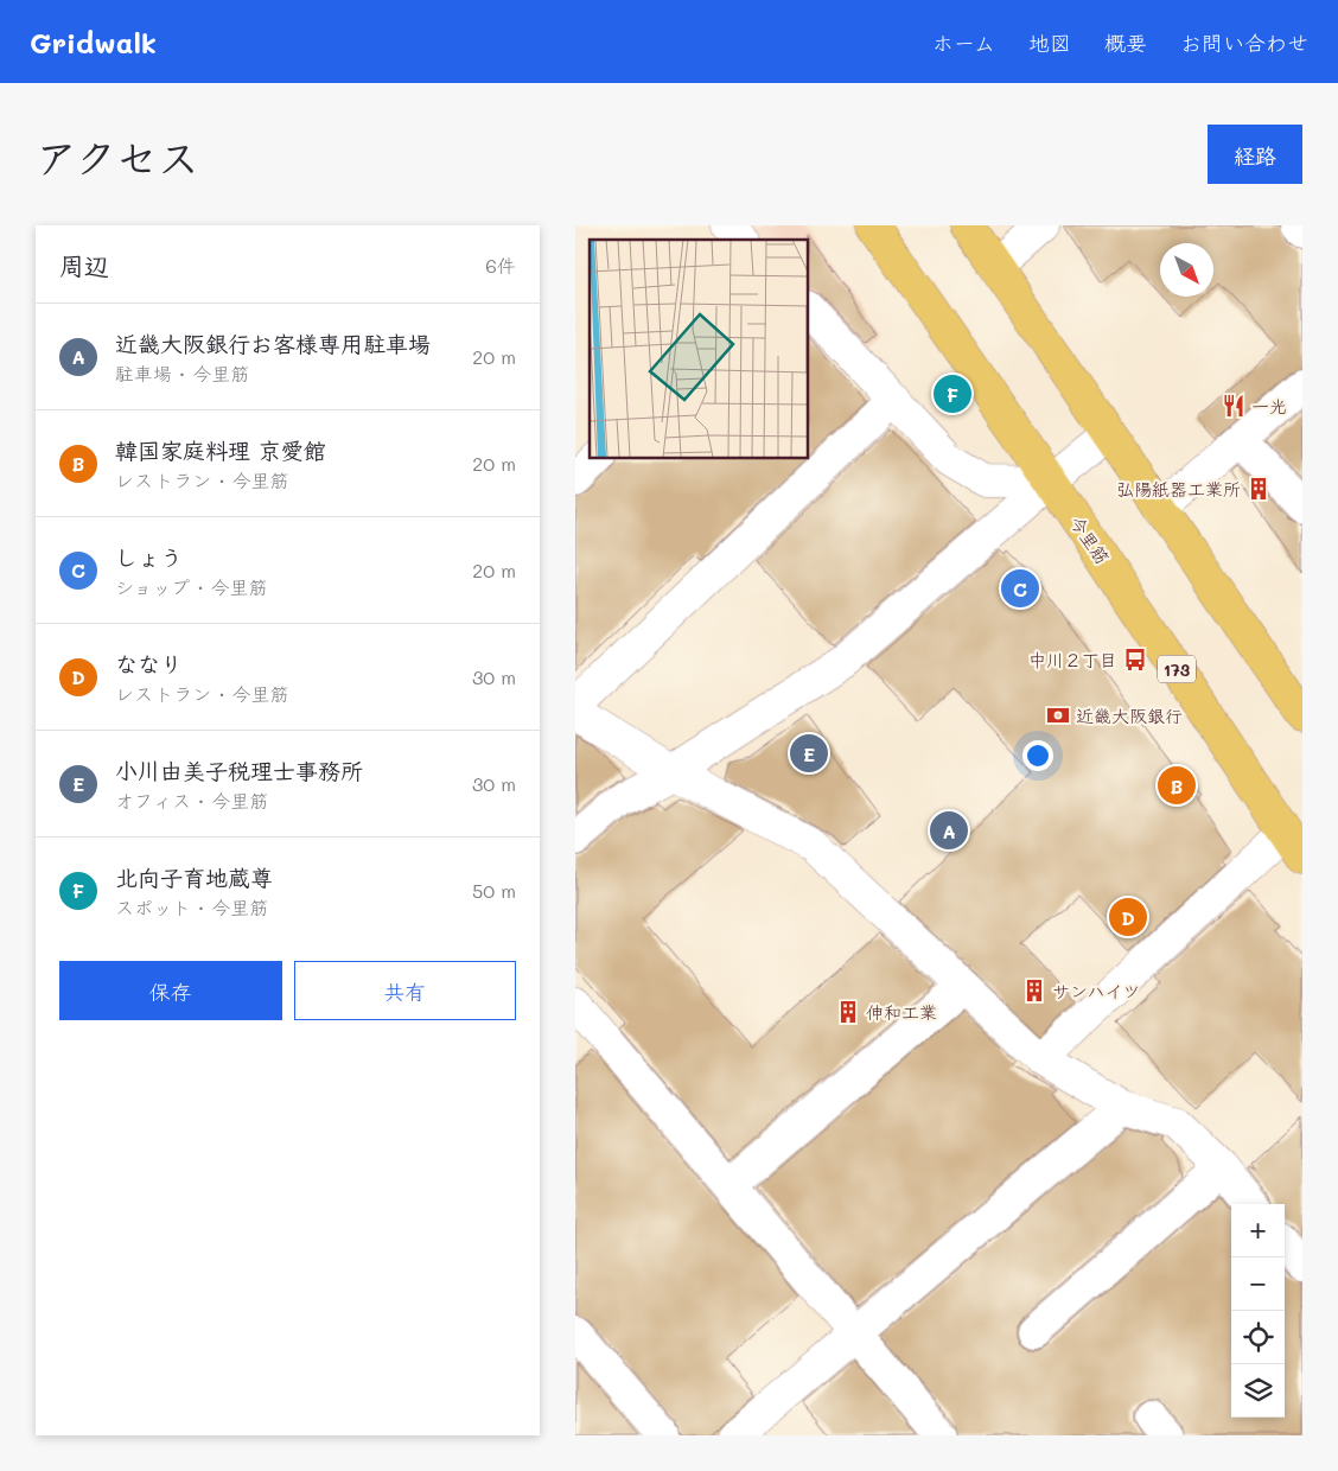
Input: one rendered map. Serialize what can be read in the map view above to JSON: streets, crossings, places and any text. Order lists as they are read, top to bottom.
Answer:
{
  "streets": {
    "main road": ["今里筋", "173"]
  },
  "places": {
    "restaurant": ["一光"],
    "building": ["弘陽紙器工業所", "サンハイツ", "伸和工業"],
    "bus stop": ["中川２丁目"],
    "bank": ["近畿大阪銀行"]
  },
  "north": "bottom right",
  "page": {
    "header": "Gridwalk",
    "nav": [
      "ホーム",
      "地図",
      "概要",
      "お問い合わせ"
    ],
    "title": "アクセス",
    "buttons": [
      "経路",
      ["保存", "共有"]
    ],
    "heading": ["周辺", "6件"],
    "list": [
      {
        "mark": "A",
        "name": "近畿大阪銀行お客様専用駐車場",
        "note": "駐車場 · 今里筋",
        "value": "20 m"
      },
      {
        "mark": "B",
        "name": "韓国家庭料理 京愛館",
        "note": "レストラン · 今里筋",
        "value": "20 m"
      },
      {
        "mark": "C",
        "name": "しょう",
        "note": "ショップ · 今里筋",
        "value": "20 m"
      },
      {
        "mark": "D",
        "name": "ななり",
        "note": "レストラン · 今里筋",
        "value": "30 m"
      },
      {
        "mark": "E",
        "name": "小川由美子税理士事務所",
        "note": "オフィス · 今里筋",
        "value": "30 m"
      },
      {
        "mark": "F",
        "name": "北向子育地蔵尊",
        "note": "スポット · 今里筋",
        "value": "50 m"
      }
    ],
    "pins": [
      "F",
      "C",
      "E",
      "B",
      "A",
      "D"
    ],
    "map_buttons": ["+", "−"]
  }
}
